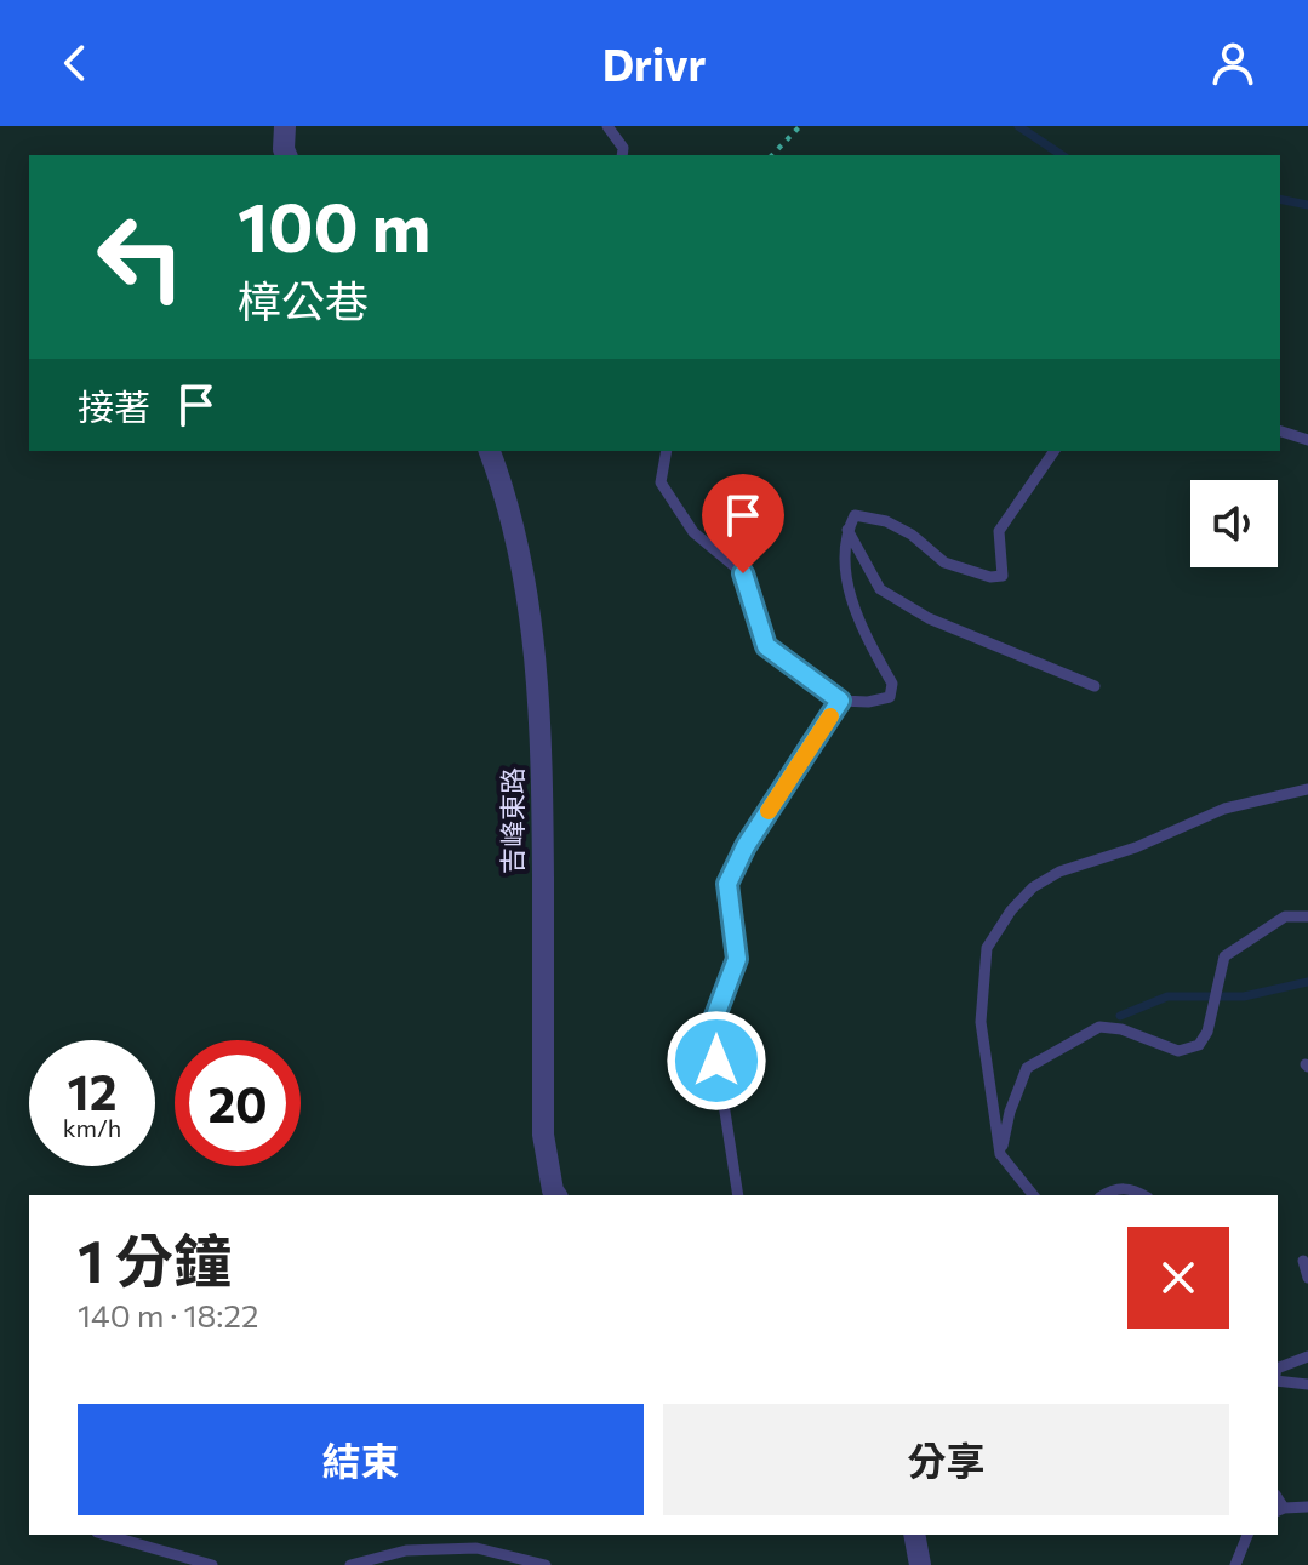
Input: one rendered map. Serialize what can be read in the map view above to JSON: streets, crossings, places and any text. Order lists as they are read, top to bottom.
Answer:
{
  "streets": {
    "street": ["吉峰東路"]
  },
  "page": {
    "header": "Drivr",
    "turn": ["100 m", "樟公巷"],
    "then": "接著",
    "speed": "12 km/h",
    "limit": "20",
    "heading": ["1 分鐘", "140 m · 18:22"],
    "buttons": ["結束", "分享"]
  }
}
